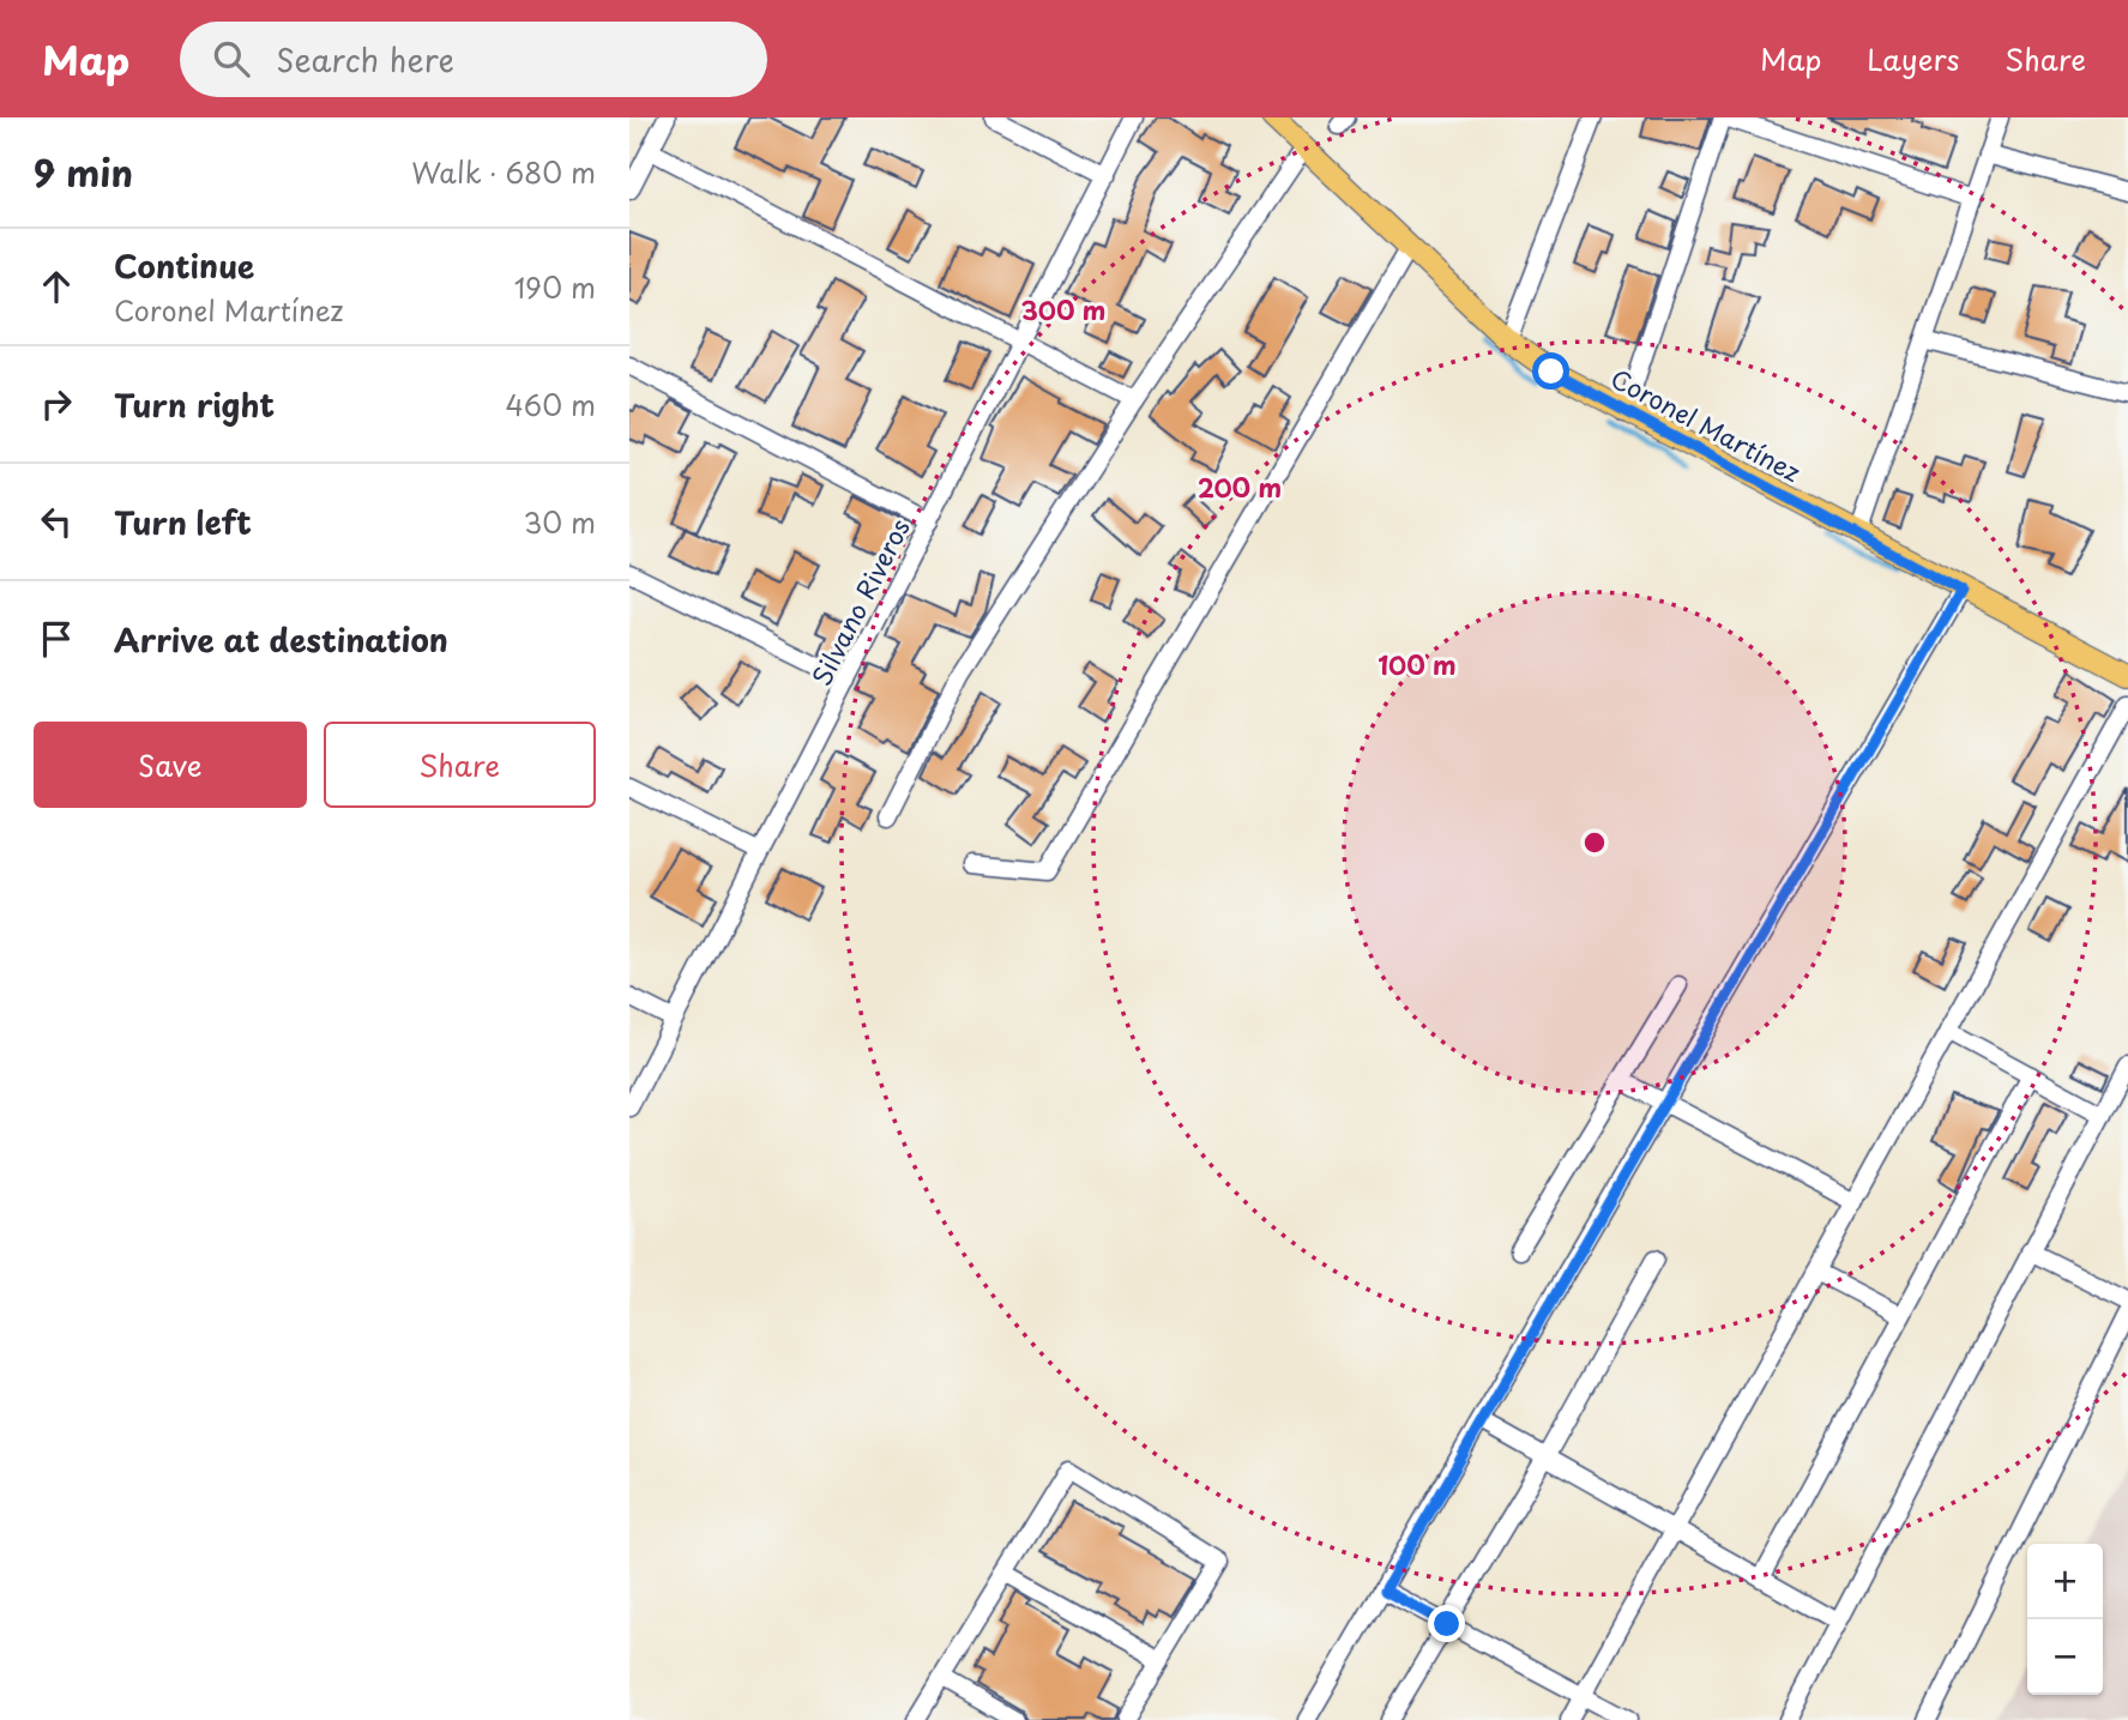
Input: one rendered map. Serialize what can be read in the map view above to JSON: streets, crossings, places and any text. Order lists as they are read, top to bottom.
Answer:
{
  "streets": {
    "main road": ["Coronel Martínez"],
    "street": ["Silvano Riveros"]
  },
  "page": {
    "header": "Map",
    "search": "Search here",
    "nav": ["Map", "Layers", "Share"],
    "heading": ["9 min", "Walk · 680 m"],
    "list": [
      ["Continue", "Coronel Martínez", "190 m"],
      ["Turn right", "460 m"],
      ["Turn left", "30 m"],
      "Arrive at destination"
    ],
    "buttons": ["Save", "Share"],
    "map_buttons": ["+", "−"]
  },
  "rings": ["300 m", "200 m", "100 m"]
}
